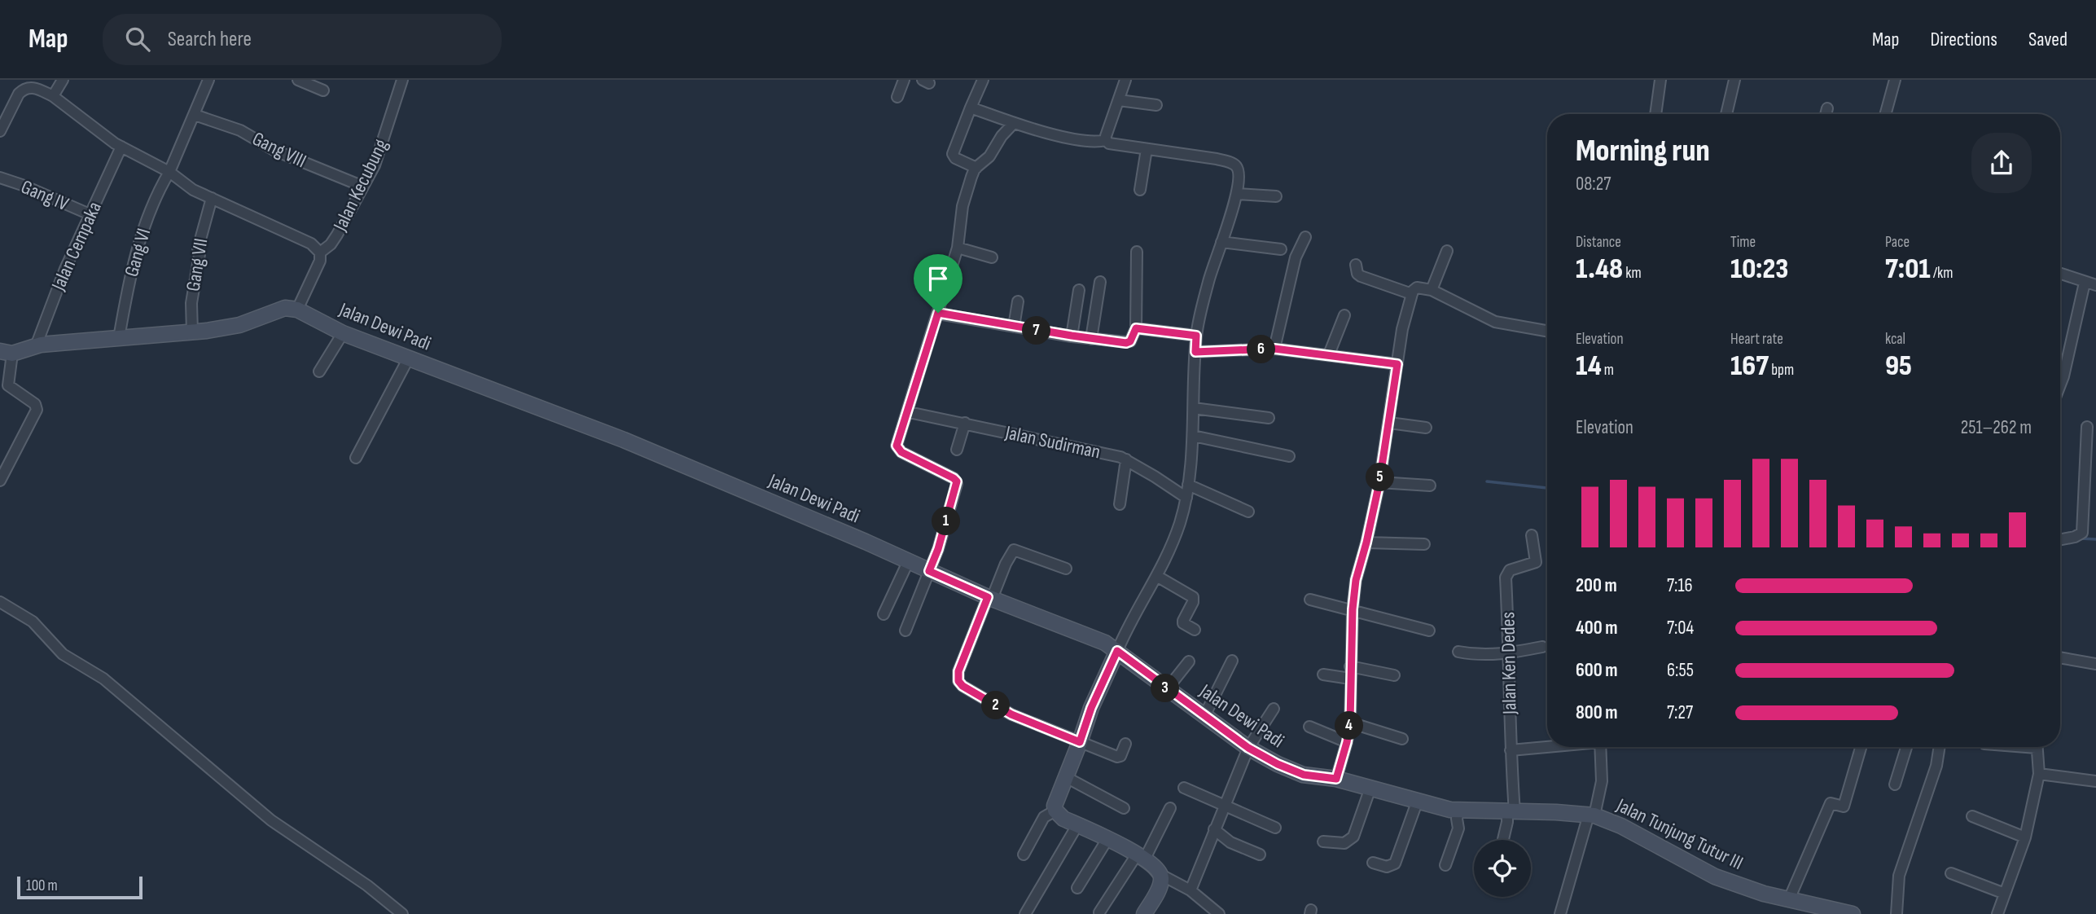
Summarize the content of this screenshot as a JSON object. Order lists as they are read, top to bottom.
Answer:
{
  "streets": {
    "street": [
      "Gang VIII",
      "Jalan Kecubung",
      "Gang IV",
      "Jalan Cempaka",
      "Gang VI",
      "Gang VII",
      "Jalan Dewi Padi",
      "Jalan Sudirman",
      "Jalan Ken Dedes",
      "Jalan Tunjung Tutur III"
    ]
  },
  "crossings": [
    ["Gang VIII", "Jalan Kecubung"],
    ["Gang VIII", "Gang VI"],
    ["Gang IV", "Jalan Cempaka"],
    ["Jalan Dewi Padi", "Jalan Ken Dedes"],
    ["Jalan Dewi Padi", "Jalan Tunjung Tutur III"]
  ],
  "scale_bar": "100 m",
  "page": {
    "header": "Map",
    "search": "Search here",
    "nav": ["Map", "Directions", "Saved"],
    "heading": ["Morning run", "08:27"],
    "stats": [
      ["Distance", "1.48 km"],
      ["Time", "10:23"],
      ["Pace", "7:01 /km"],
      ["Elevation", "14 m"],
      ["Heart rate", "167 bpm"],
      ["kcal", "95"]
    ],
    "pins": [
      "7",
      "6",
      "5",
      "1",
      "3",
      "2",
      "4"
    ],
    "chart": ["Elevation", "251–262 m"],
    "list": [
      {
        "name": "200 m",
        "note": "7:16"
      },
      {
        "name": "400 m",
        "note": "7:04"
      },
      {
        "name": "600 m",
        "note": "6:55"
      },
      {
        "name": "800 m",
        "note": "7:27"
      }
    ],
    "scale": "100 m"
  }
}
